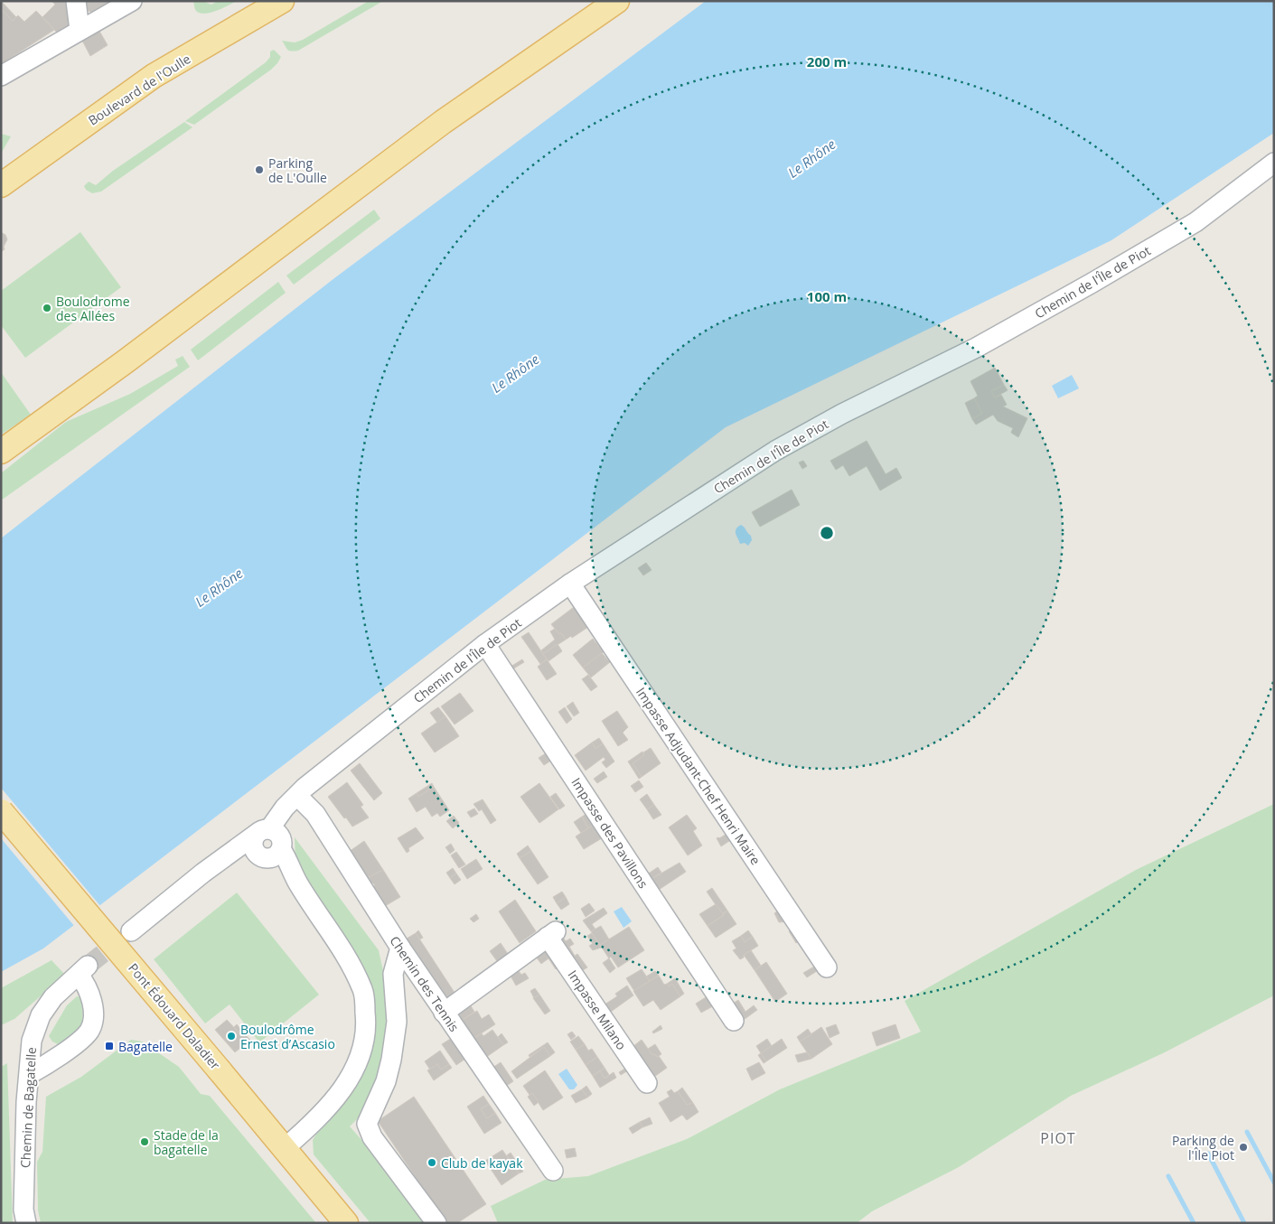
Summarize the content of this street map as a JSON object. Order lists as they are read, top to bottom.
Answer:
{
  "streets": {
    "main road": ["Boulevard de l'Oulle", "Pont Édouard Daladier"],
    "street": [
      "Chemin de l'Île de Piot",
      "Impasse Adjudant-Chef Henri Maire",
      "Impasse des Pavillons",
      "Chemin des Tennis",
      "Impasse Milano",
      "Chemin de Bagatelle"
    ]
  },
  "crossings": [
    ["Chemin de l'Île de Piot", "Impasse Adjudant-Chef Henri Maire"],
    ["Chemin de l'Île de Piot", "Impasse des Pavillons"],
    ["Chemin de l'Île de Piot", "Chemin des Tennis"],
    ["Chemin des Tennis", "Impasse Milano"]
  ],
  "districts": ["PIOT"],
  "water": ["Le Rhône"],
  "places": {
    "other": [
      "Parking de L'Oulle",
      "Boulodrome des Allées",
      "Boulodrôme Ernest d’Ascasio",
      "Stade de la bagatelle",
      "Parking de l'Île Piot",
      "Club de kayak"
    ],
    "transit": ["Bagatelle"]
  },
  "rings": ["200 m", "100 m"]
}
